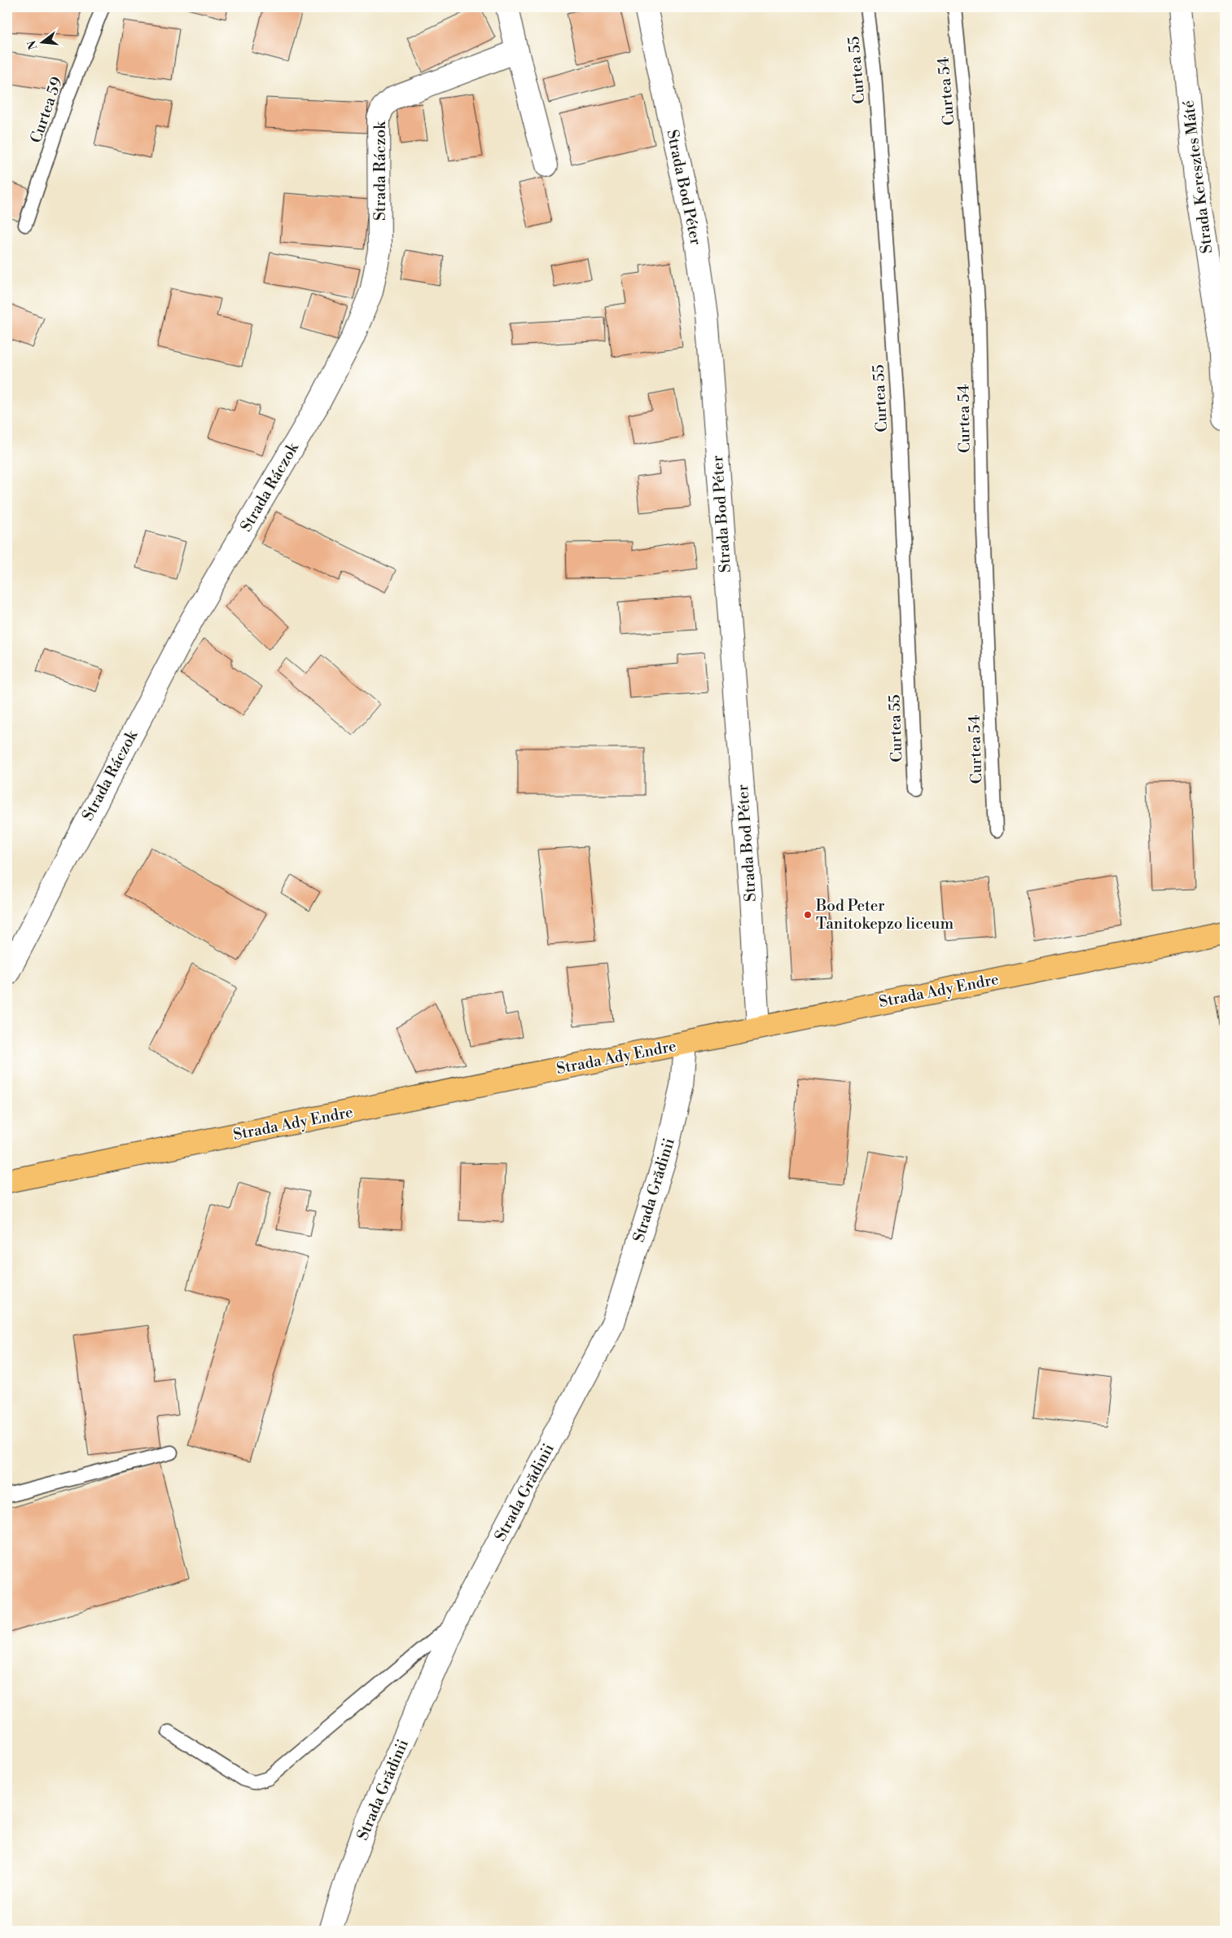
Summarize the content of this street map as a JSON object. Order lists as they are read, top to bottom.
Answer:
{
  "streets": {
    "main road": ["Strada Ady Endre"],
    "street": [
      "Strada Ráczok",
      "Strada Keresztes Máté",
      "Strada Bod Péter",
      "Strada Grădinii"
    ],
    "lane": ["Curtea 55", "Curtea 54", "Curtea 59"]
  },
  "crossings": [
    ["Strada Bod Péter", "Strada Ady Endre"],
    ["Strada Ady Endre", "Strada Grădinii"]
  ],
  "places": ["Bod Peter Tanitokepzo liceum"],
  "north": "left"
}
